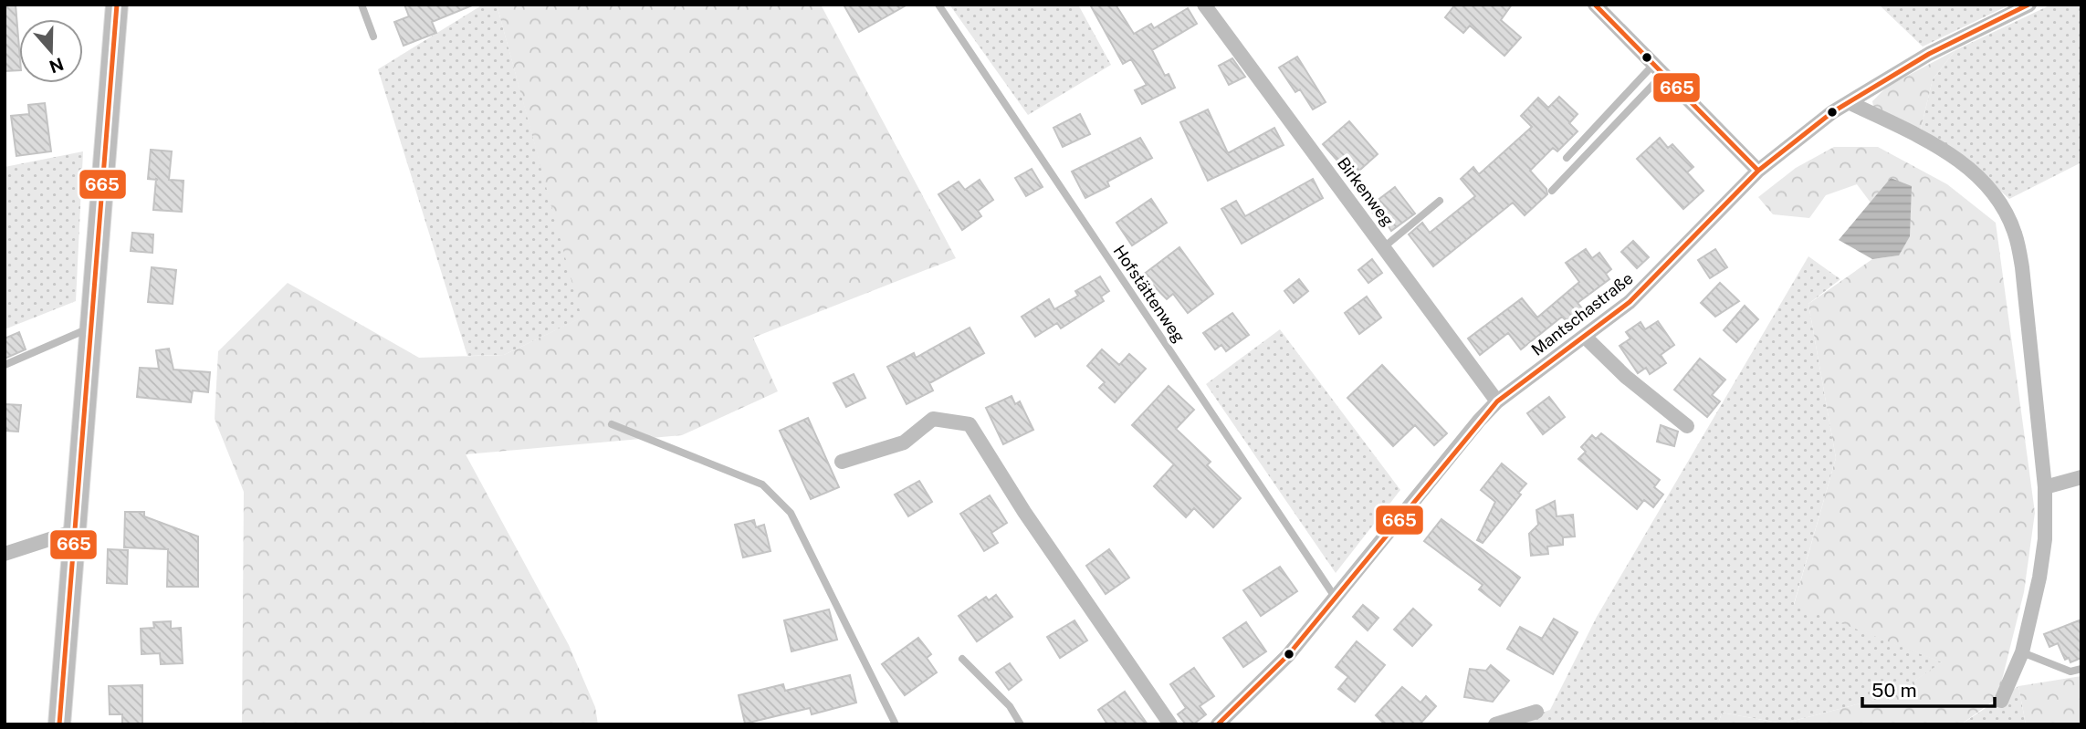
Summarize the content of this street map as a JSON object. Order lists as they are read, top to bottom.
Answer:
{
  "streets": {
    "street": ["Birkenweg", "Mantschastraße"],
    "lane": ["Hofstättenweg"]
  },
  "crossings": [
    ["Birkenweg", "Mantschastraße"],
    ["Hofstättenweg", "Mantschastraße"]
  ],
  "lines": ["transit line 665"],
  "scale_bar": "50 m",
  "north": "bottom"
}
